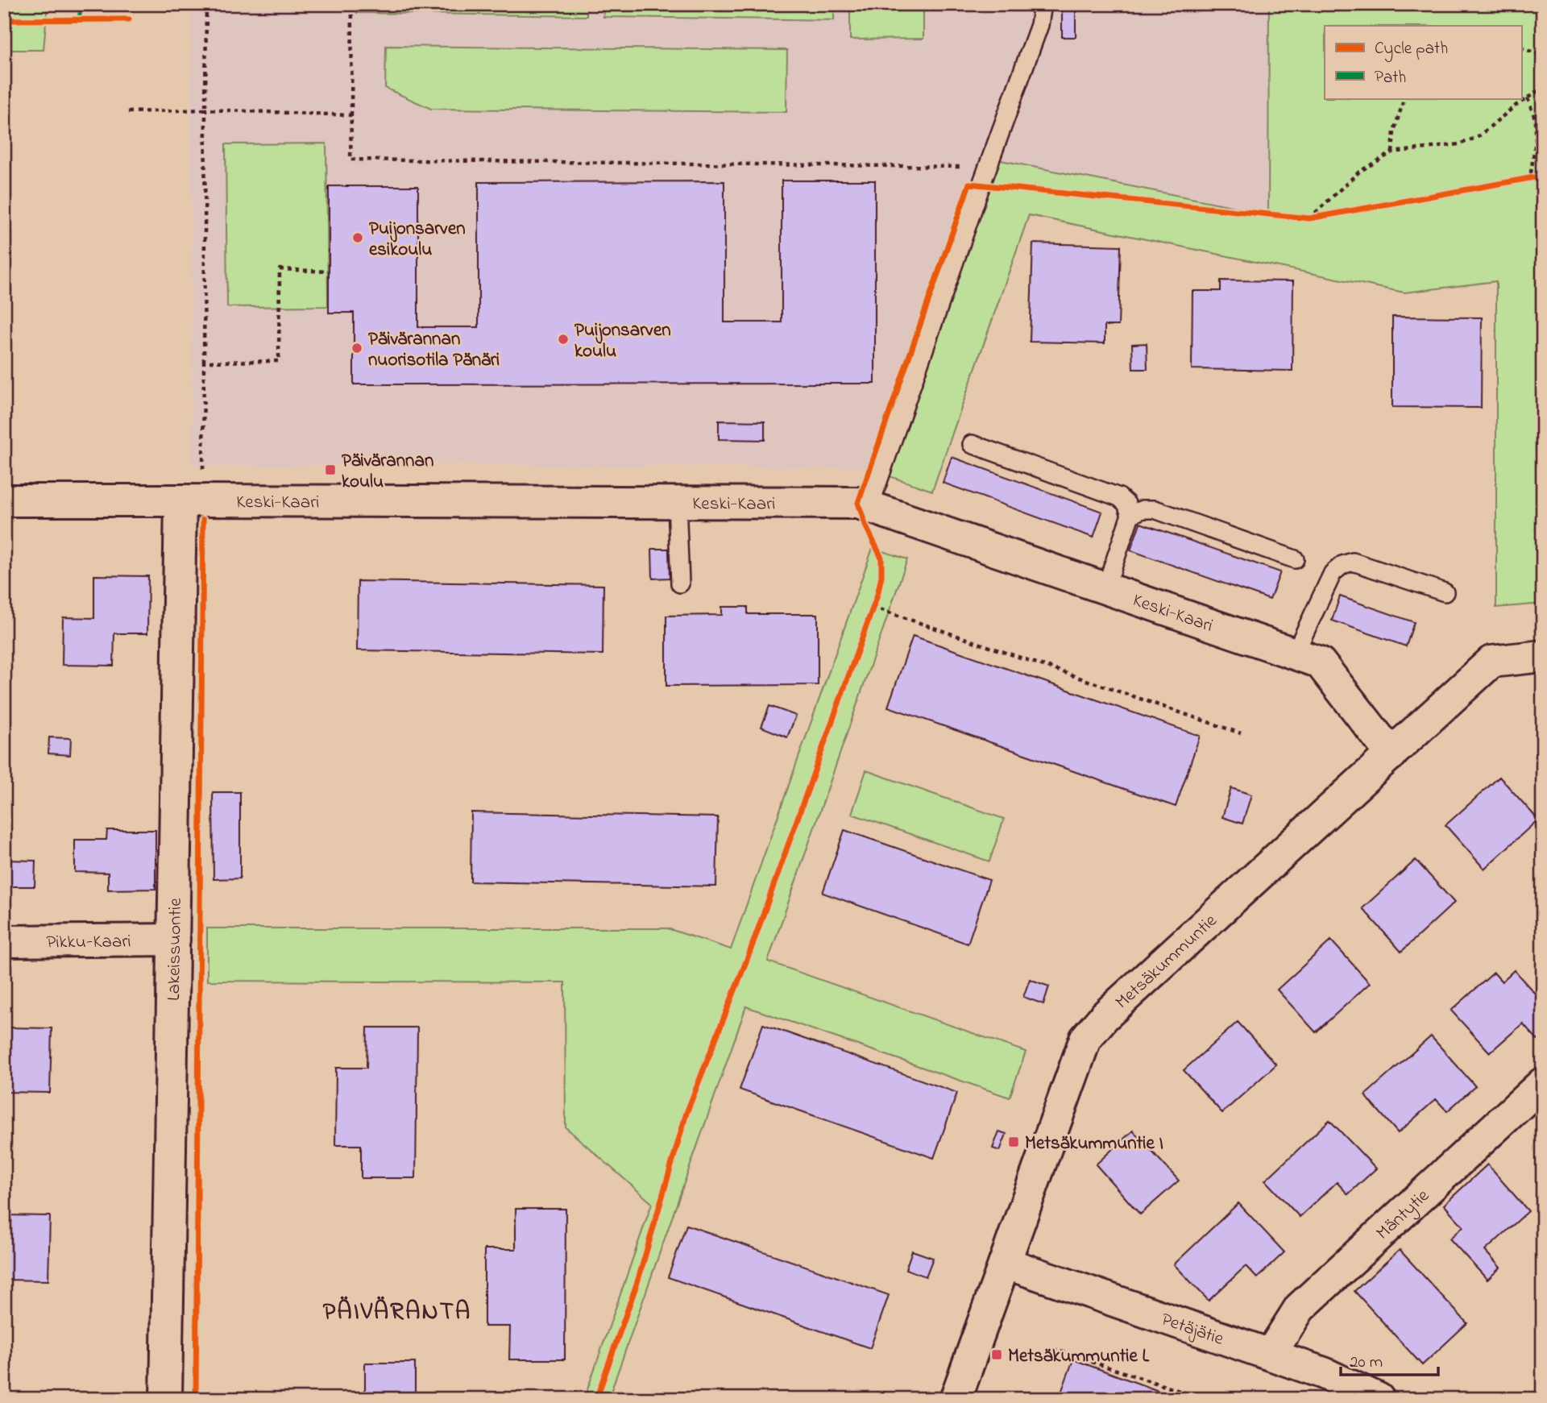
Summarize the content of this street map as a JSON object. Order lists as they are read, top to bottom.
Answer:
{
  "streets": {
    "street": [
      "Keski-Kaari",
      "Pikku-Kaari",
      "Lakeissuontie",
      "Metsäkummuntie",
      "Mäntytie",
      "Petäjätie"
    ]
  },
  "crossings": [
    ["Keski-Kaari", "Lakeissuontie"],
    ["Keski-Kaari", "Metsäkummuntie"],
    ["Pikku-Kaari", "Lakeissuontie"],
    ["Metsäkummuntie", "Petäjätie"],
    ["Mäntytie", "Petäjätie"]
  ],
  "districts": ["PÄIVÄRANTA"],
  "places": {
    "other": ["Puijonsarven esikoulu", "Puijonsarven koulu", "Päivärannan nuorisotila Pänäri"],
    "transit": ["Päivärannan koulu", "Metsäkummuntie I", "Metsäkummuntie L"]
  },
  "legend": ["Cycle path", "Path"],
  "scale_bar": "20 m"
}
